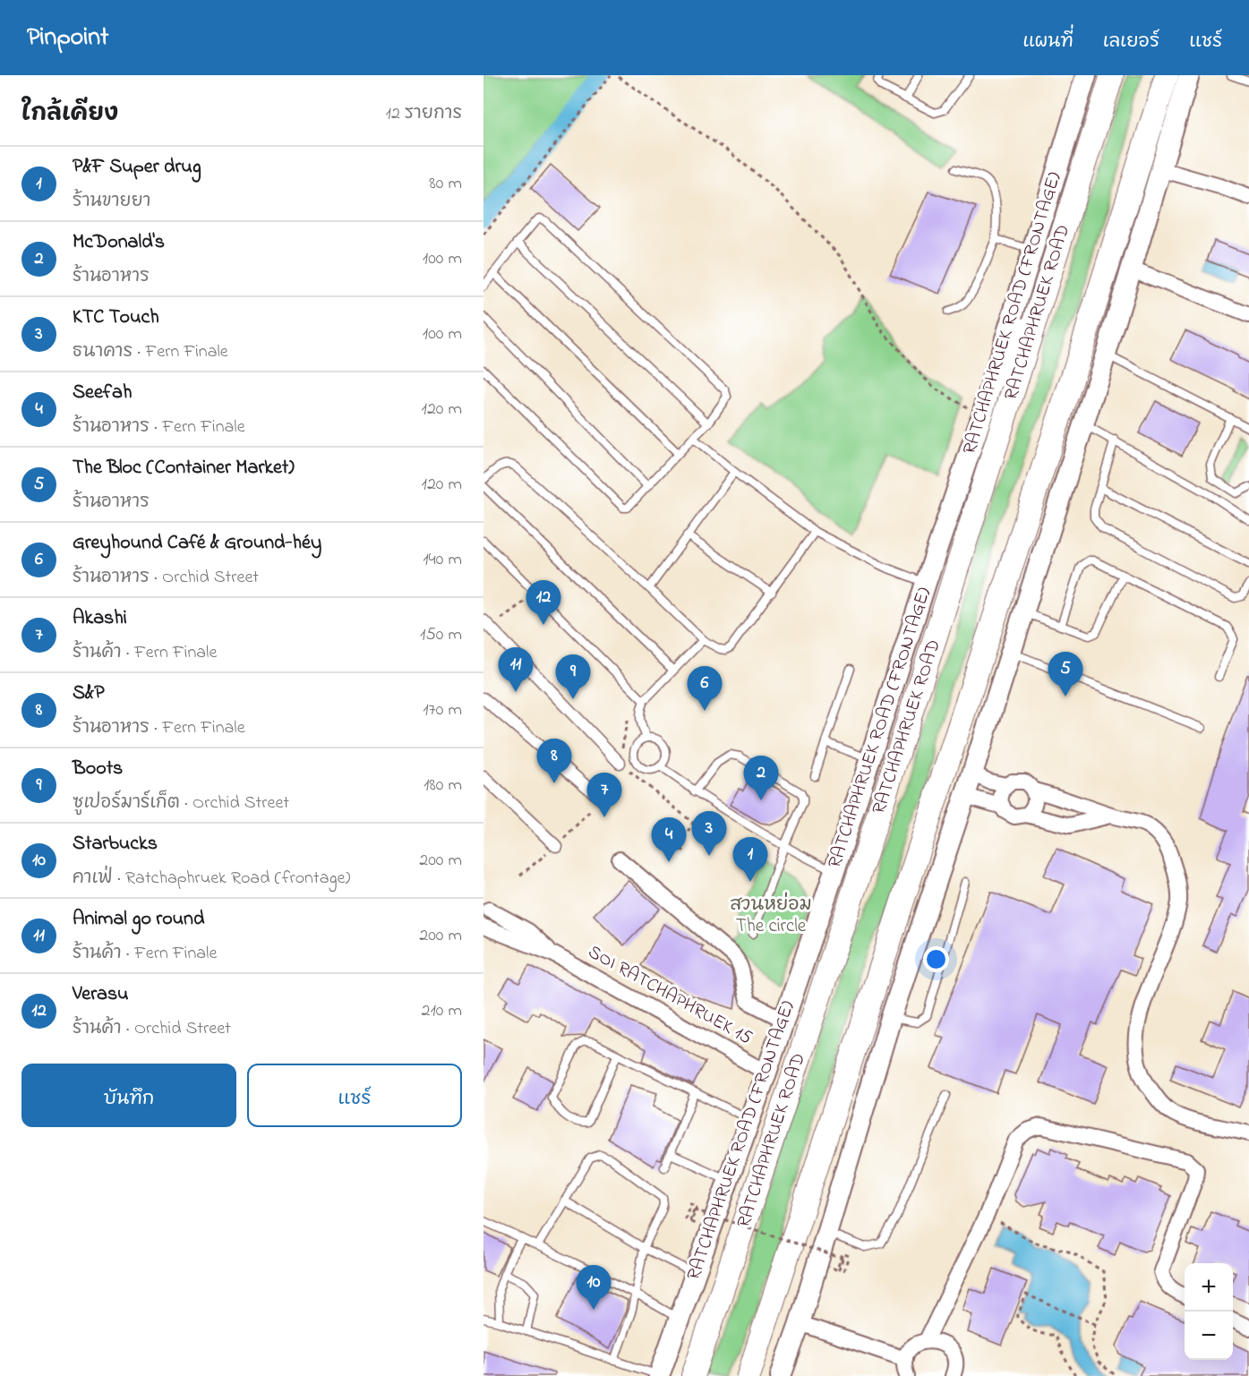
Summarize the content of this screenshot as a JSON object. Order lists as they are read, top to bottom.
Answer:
{
  "streets": {
    "main road": ["RATCHAPHRUEK ROAD", "RATCHAPHRUEK ROAD (FRONTAGE)"],
    "street": ["SOI RATCHAPHRUEK 15"]
  },
  "crossings": [
    ["RATCHAPHRUEK ROAD (FRONTAGE)", "SOI RATCHAPHRUEK 15"]
  ],
  "parks": ["สวนหย่อม The circle"],
  "page": {
    "header": "Pinpoint",
    "nav": ["แผนที่", "เลเยอร์", "แชร์"],
    "heading": ["ใกล้เคียง", "12 รายการ"],
    "list": [
      {
        "mark": "1",
        "name": "P&F Super drug",
        "note": "ร้านขายยา",
        "value": "80 m"
      },
      {
        "mark": "2",
        "name": "McDonald's",
        "note": "ร้านอาหาร",
        "value": "100 m"
      },
      {
        "mark": "3",
        "name": "KTC Touch",
        "note": "ธนาคาร · Fern Finale",
        "value": "100 m"
      },
      {
        "mark": "4",
        "name": "Seefah",
        "note": "ร้านอาหาร · Fern Finale",
        "value": "120 m"
      },
      {
        "mark": "5",
        "name": "The Bloc (Container Market)",
        "note": "ร้านอาหาร",
        "value": "120 m"
      },
      {
        "mark": "6",
        "name": "Greyhound Café & Ground-héy",
        "note": "ร้านอาหาร · Orchid Street",
        "value": "140 m"
      },
      {
        "mark": "7",
        "name": "Akashi",
        "note": "ร้านค้า · Fern Finale",
        "value": "150 m"
      },
      {
        "mark": "8",
        "name": "S&P",
        "note": "ร้านอาหาร · Fern Finale",
        "value": "170 m"
      },
      {
        "mark": "9",
        "name": "Boots",
        "note": "ซูเปอร์มาร์เก็ต · Orchid Street",
        "value": "180 m"
      },
      {
        "mark": "10",
        "name": "Starbucks",
        "note": "คาเฟ่ · Ratchaphruek Road (frontage)",
        "value": "200 m"
      },
      {
        "mark": "11",
        "name": "Animal go round",
        "note": "ร้านค้า · Fern Finale",
        "value": "200 m"
      },
      {
        "mark": "12",
        "name": "Verasu",
        "note": "ร้านค้า · Orchid Street",
        "value": "210 m"
      }
    ],
    "pins": [
      "12",
      "11",
      "5",
      "9",
      "6",
      "8",
      "2",
      "7",
      "3",
      "4",
      "1",
      "10"
    ],
    "buttons": ["บันทึก", "แชร์"],
    "map_buttons": ["+", "−"]
  }
}
